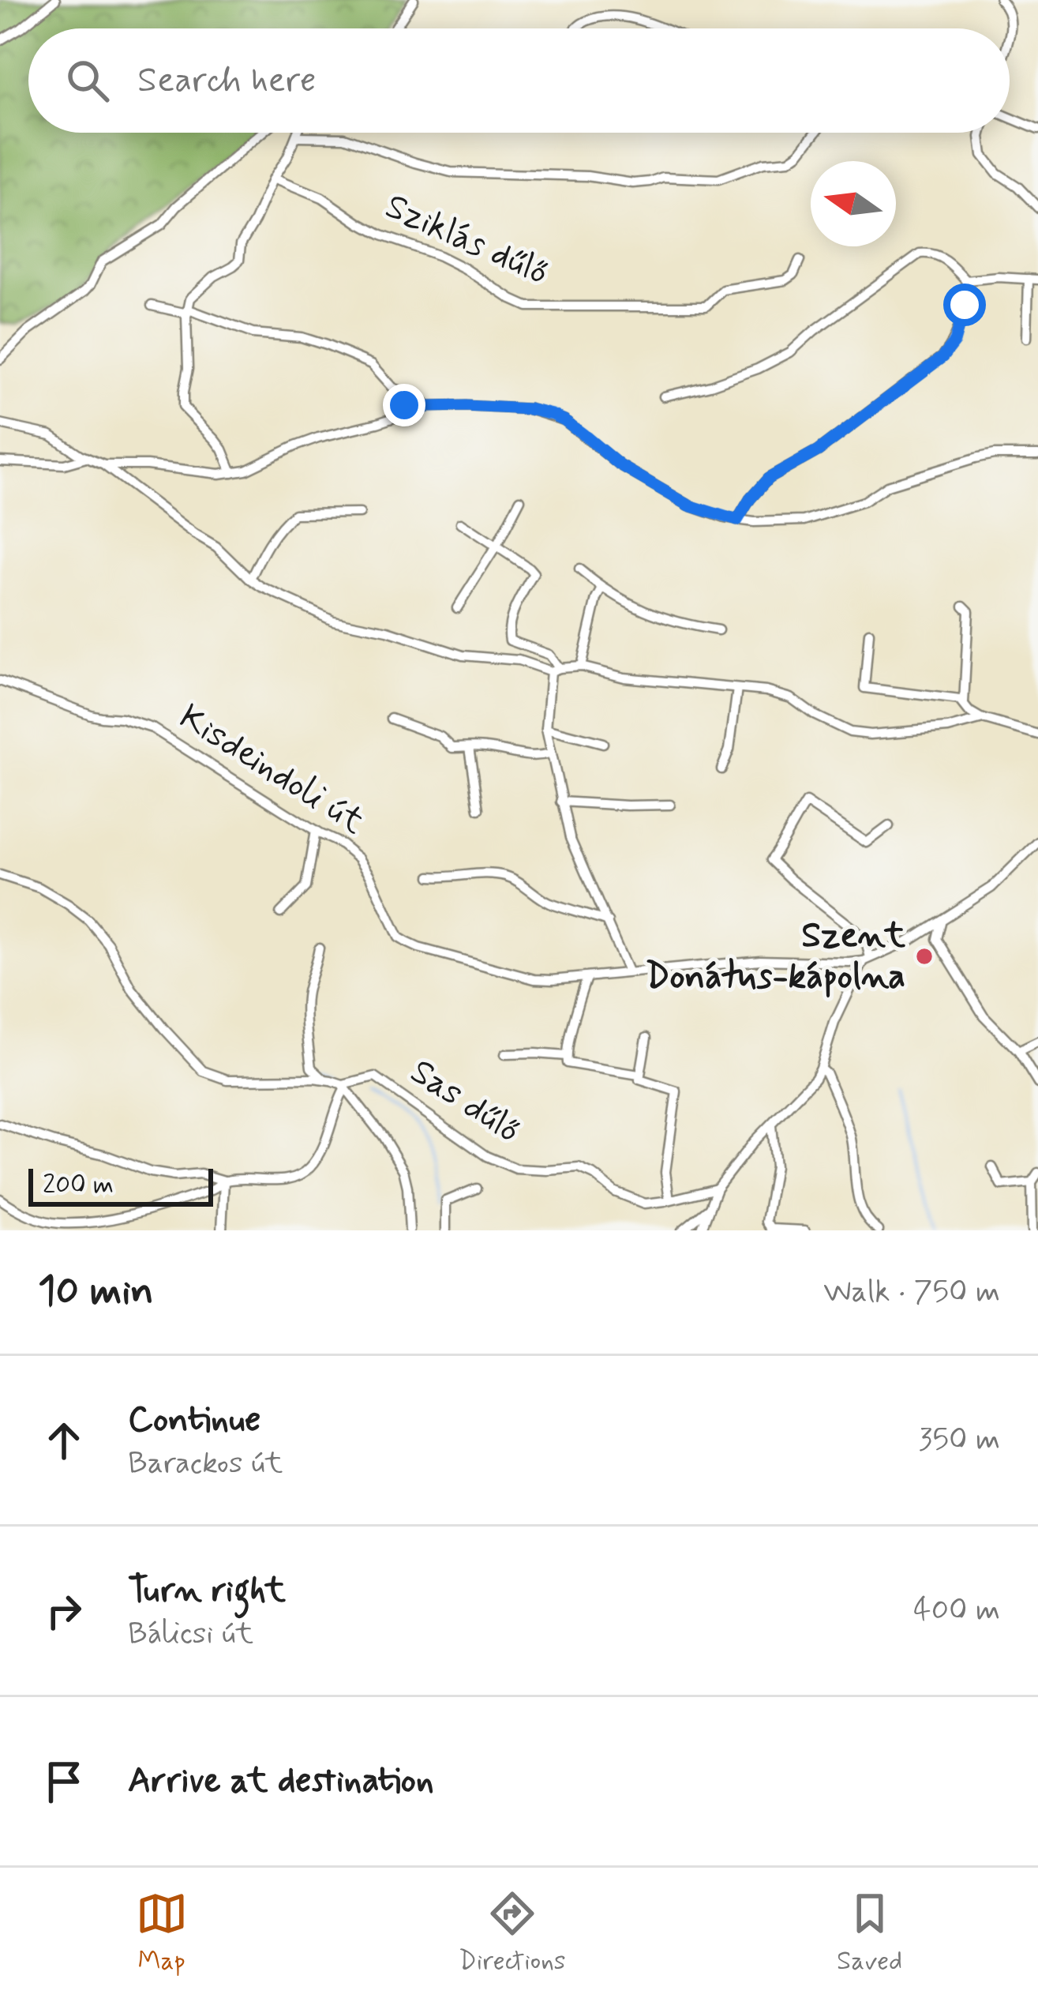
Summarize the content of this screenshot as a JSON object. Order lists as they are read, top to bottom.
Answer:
{
  "streets": {
    "street": ["Sziklás dűlő", "Kisdeindoli út", "Sas dűlő"]
  },
  "places": ["Szent Donátus-kápolna"],
  "scale_bar": "200 m",
  "north": "left",
  "page": {
    "search": "Search here",
    "scale": "200 m",
    "heading": ["10 min", "Walk · 750 m"],
    "list": [
      ["Continue", "Barackos út", "350 m"],
      ["Turn right", "Bálicsi út", "400 m"],
      "Arrive at destination"
    ],
    "nav": ["Map", "Directions", "Saved"]
  }
}
